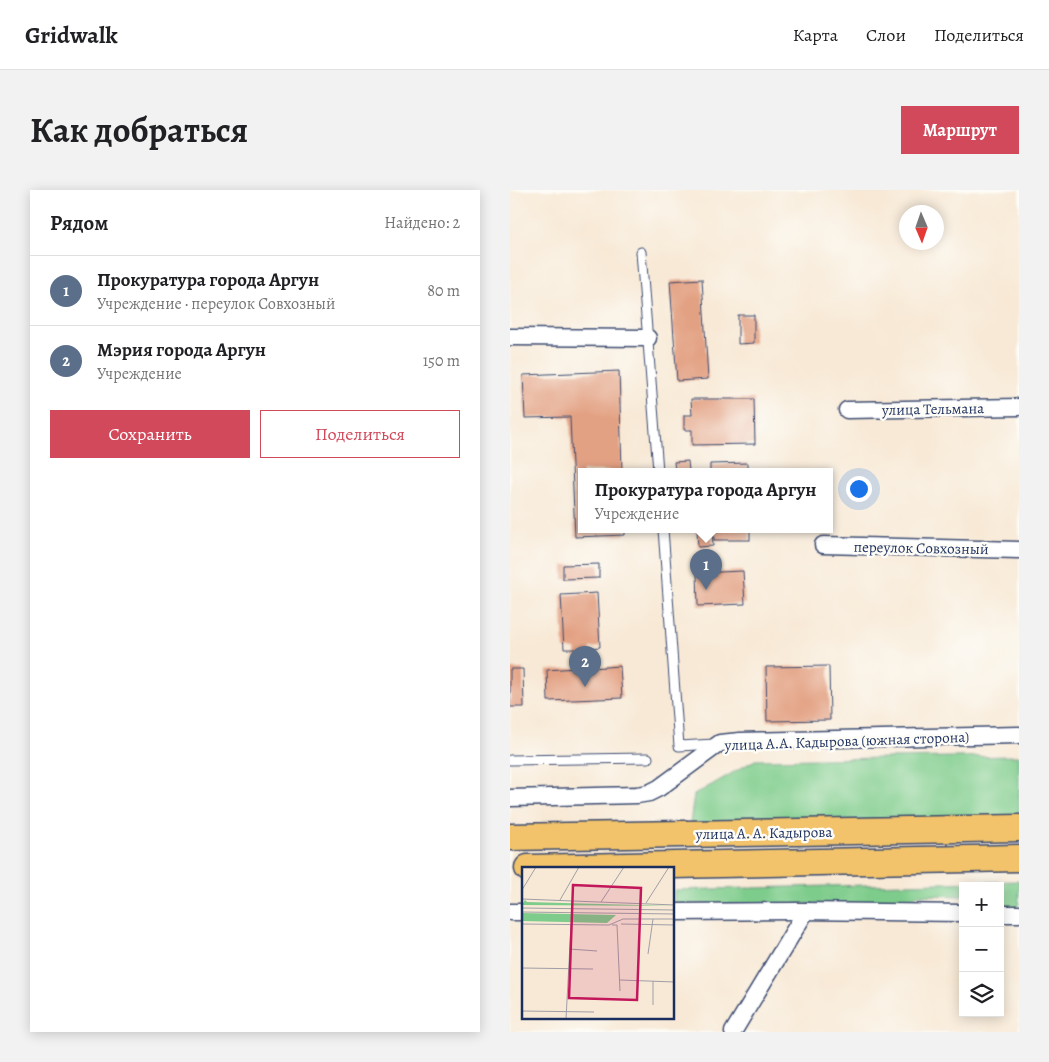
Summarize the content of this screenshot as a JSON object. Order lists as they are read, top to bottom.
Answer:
{
  "streets": {
    "main road": ["улица А. А. Кадырова"],
    "street": ["улица Тельмана", "переулок Совхозный", "улица А.А. Кадырова (южная сторона)"]
  },
  "north": "bottom",
  "page": {
    "header": "Gridwalk",
    "nav": ["Карта", "Слои", "Поделиться"],
    "title": "Как добраться",
    "buttons": [
      "Маршрут",
      ["Сохранить", "Поделиться"]
    ],
    "heading": ["Рядом", "Найдено: 2"],
    "list": [
      {
        "mark": "1",
        "name": "Прокуратура города Аргун",
        "note": "Учреждение · переулок Совхозный",
        "value": "80 m"
      },
      {
        "mark": "2",
        "name": "Мэрия города Аргун",
        "note": "Учреждение",
        "value": "150 m"
      }
    ],
    "popup": ["Прокуратура города Аргун", "Учреждение"],
    "pins": ["1", "2"],
    "map_buttons": ["+", "−"]
  }
}
